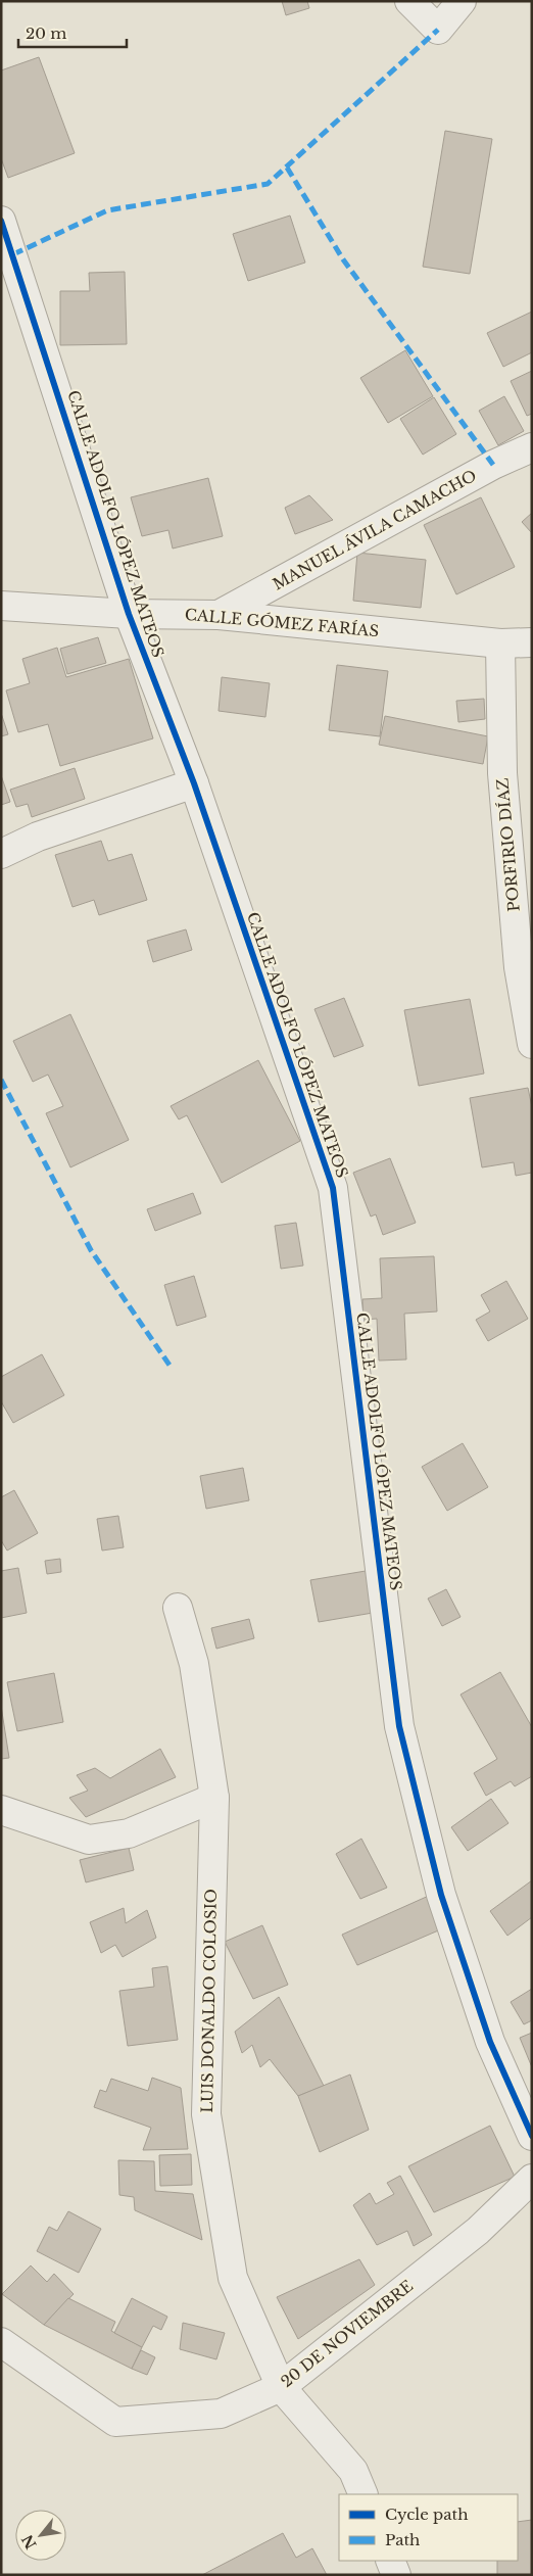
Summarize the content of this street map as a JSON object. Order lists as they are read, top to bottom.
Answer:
{
  "streets": {
    "street": [
      "CALLE ADOLFO LÓPEZ MATEOS",
      "MANUEL ÁVILA CAMACHO",
      "CALLE GÓMEZ FARÍAS",
      "PORFIRIO DÍAZ",
      "LUIS DONALDO COLOSIO",
      "20 DE NOVIEMBRE"
    ]
  },
  "crossings": [
    ["CALLE ADOLFO LÓPEZ MATEOS", "CALLE GÓMEZ FARÍAS"],
    ["MANUEL ÁVILA CAMACHO", "CALLE GÓMEZ FARÍAS"],
    ["CALLE GÓMEZ FARÍAS", "PORFIRIO DÍAZ"],
    ["LUIS DONALDO COLOSIO", "20 DE NOVIEMBRE"]
  ],
  "legend": ["Cycle path", "Path"],
  "scale_bar": "20 m",
  "north": "bottom left"
}
